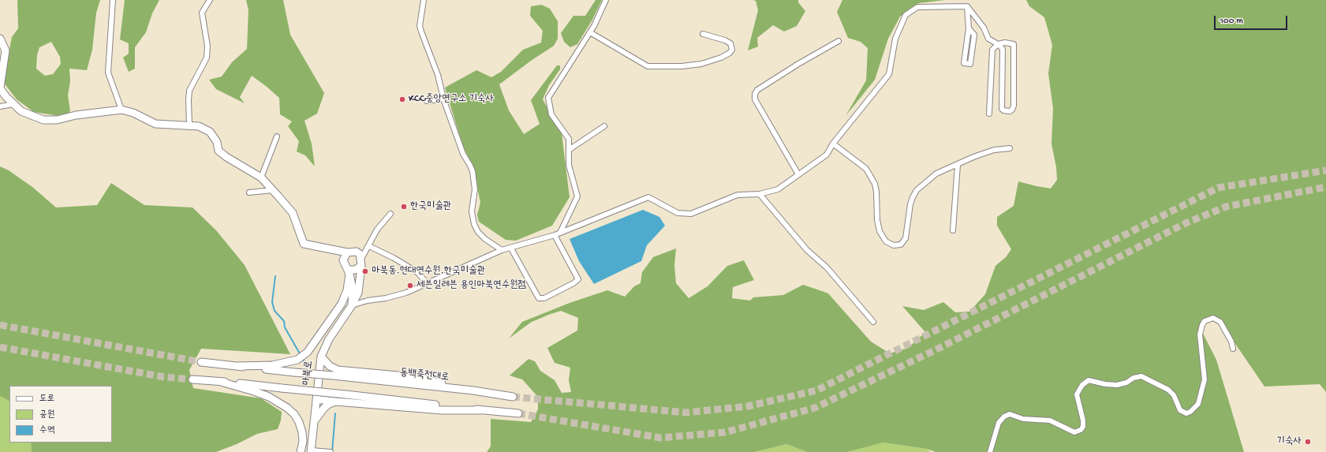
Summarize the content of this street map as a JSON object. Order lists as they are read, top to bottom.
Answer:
{
  "streets": {
    "main road": ["마북로", "동백죽전대로"]
  },
  "places": [
    "KCC중앙연구소 기숙사",
    "한국미술관",
    "마북동.현대연수원.한국미술관",
    "세븐일레븐 용인마북연수원점",
    "기숙사"
  ],
  "legend": ["도로", "공원", "수역"],
  "scale_bar": "100 m"
}
